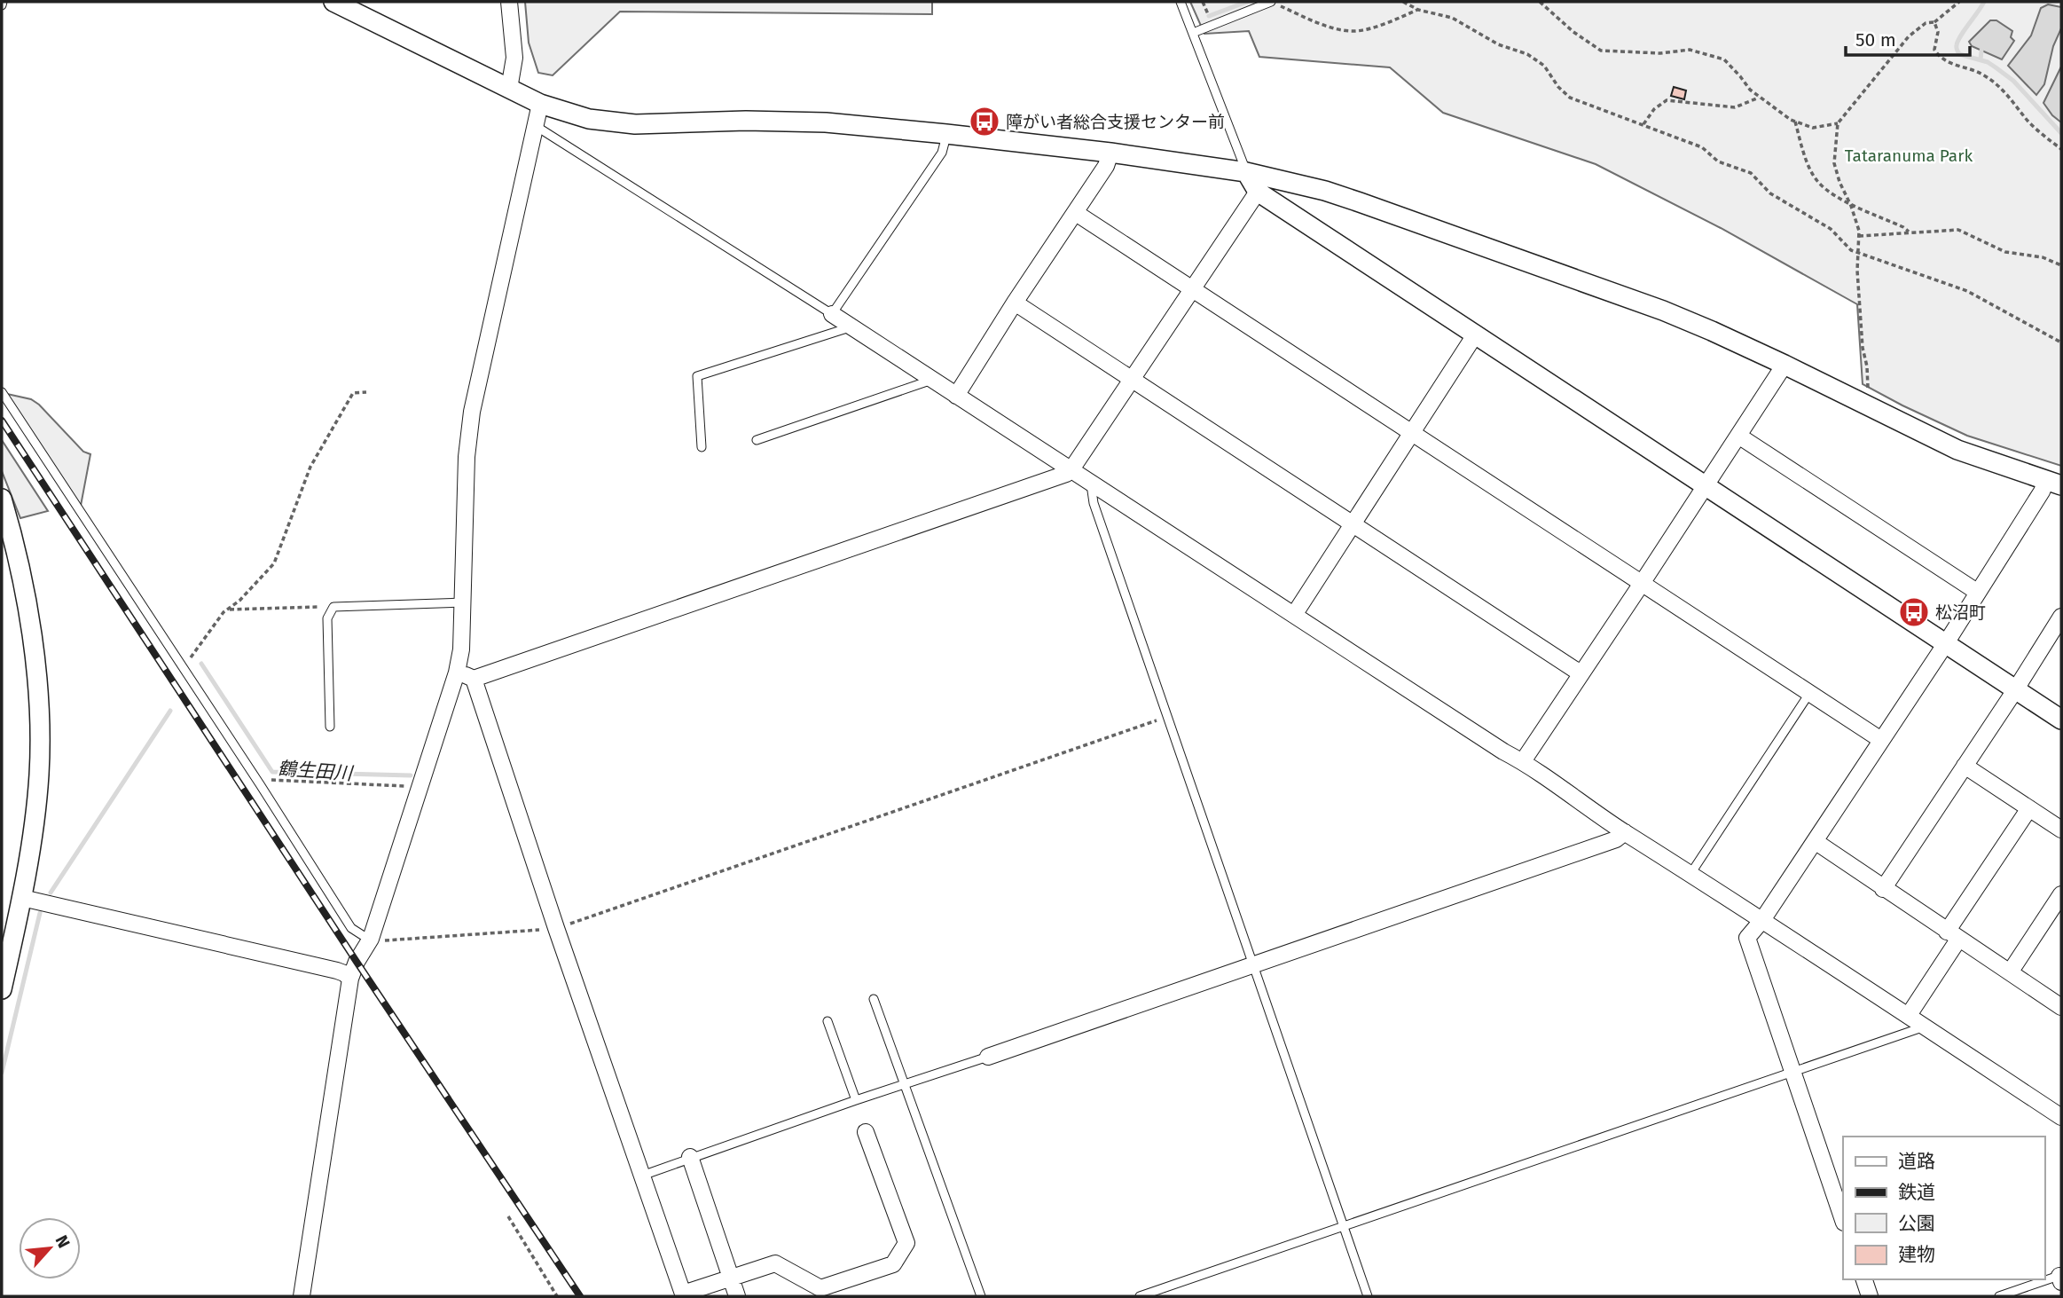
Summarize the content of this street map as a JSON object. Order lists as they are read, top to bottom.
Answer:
{
  "water": ["鶴生田川"],
  "parks": ["Tataranuma Park"],
  "places": {
    "bus stop": ["障がい者総合支援センター前", "松沼町"]
  },
  "legend": [
    "道路",
    "鉄道",
    "公園",
    "建物"
  ],
  "scale_bar": "50 m",
  "north": "top right"
}
